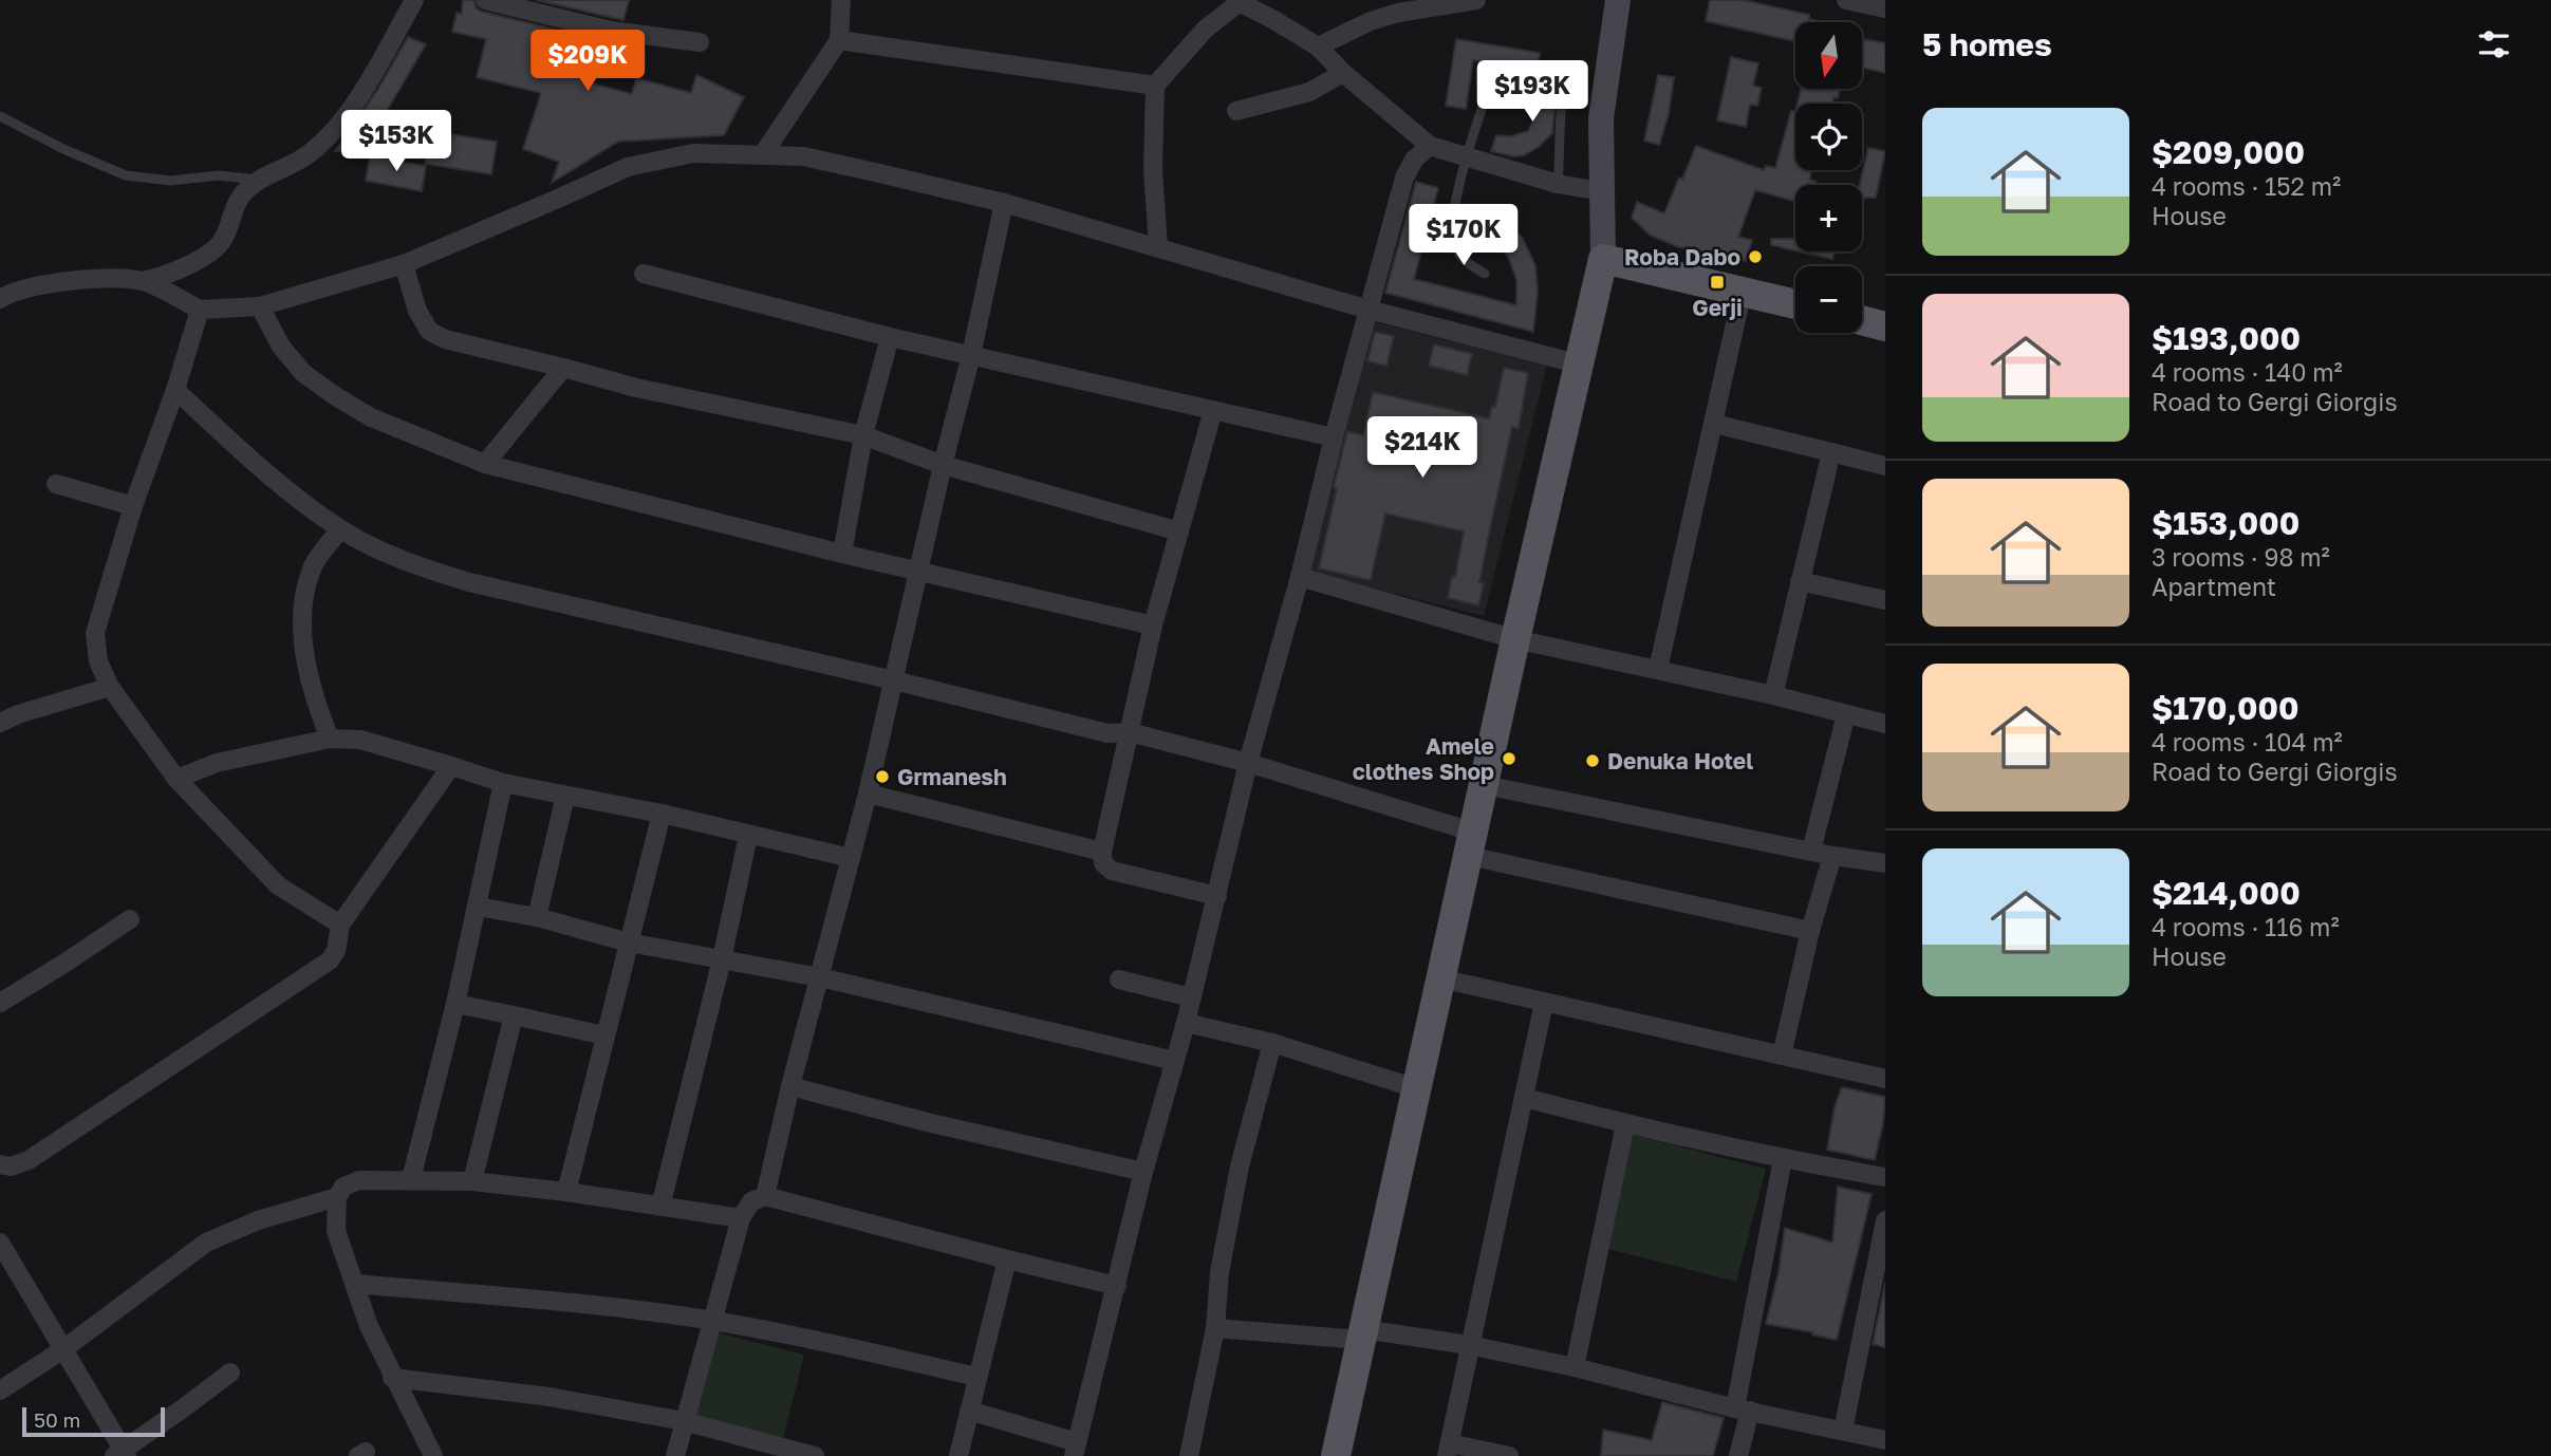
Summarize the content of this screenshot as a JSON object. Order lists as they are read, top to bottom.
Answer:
{
  "places": {
    "other": [
      "Roba Dabo",
      "Amele clothes Shop",
      "Denuka Hotel",
      "Grmanesh"
    ],
    "transit": ["Gerji"]
  },
  "scale_bar": "50 m",
  "north": "bottom",
  "page": {
    "heading": "5 homes",
    "map_buttons": ["+", "−"],
    "price": [
      "$209K",
      "$193K",
      "$153K",
      "$170K",
      "$214K"
    ],
    "list": [
      {
        "name": "$209,000",
        "note": "4 rooms · 152 m² · House"
      },
      {
        "name": "$193,000",
        "note": "4 rooms · 140 m² · Road to Gergi Giorgis"
      },
      {
        "name": "$153,000",
        "note": "3 rooms · 98 m² · Apartment"
      },
      {
        "name": "$170,000",
        "note": "4 rooms · 104 m² · Road to Gergi Giorgis"
      },
      {
        "name": "$214,000",
        "note": "4 rooms · 116 m² · House"
      }
    ],
    "scale": "50 m"
  }
}
